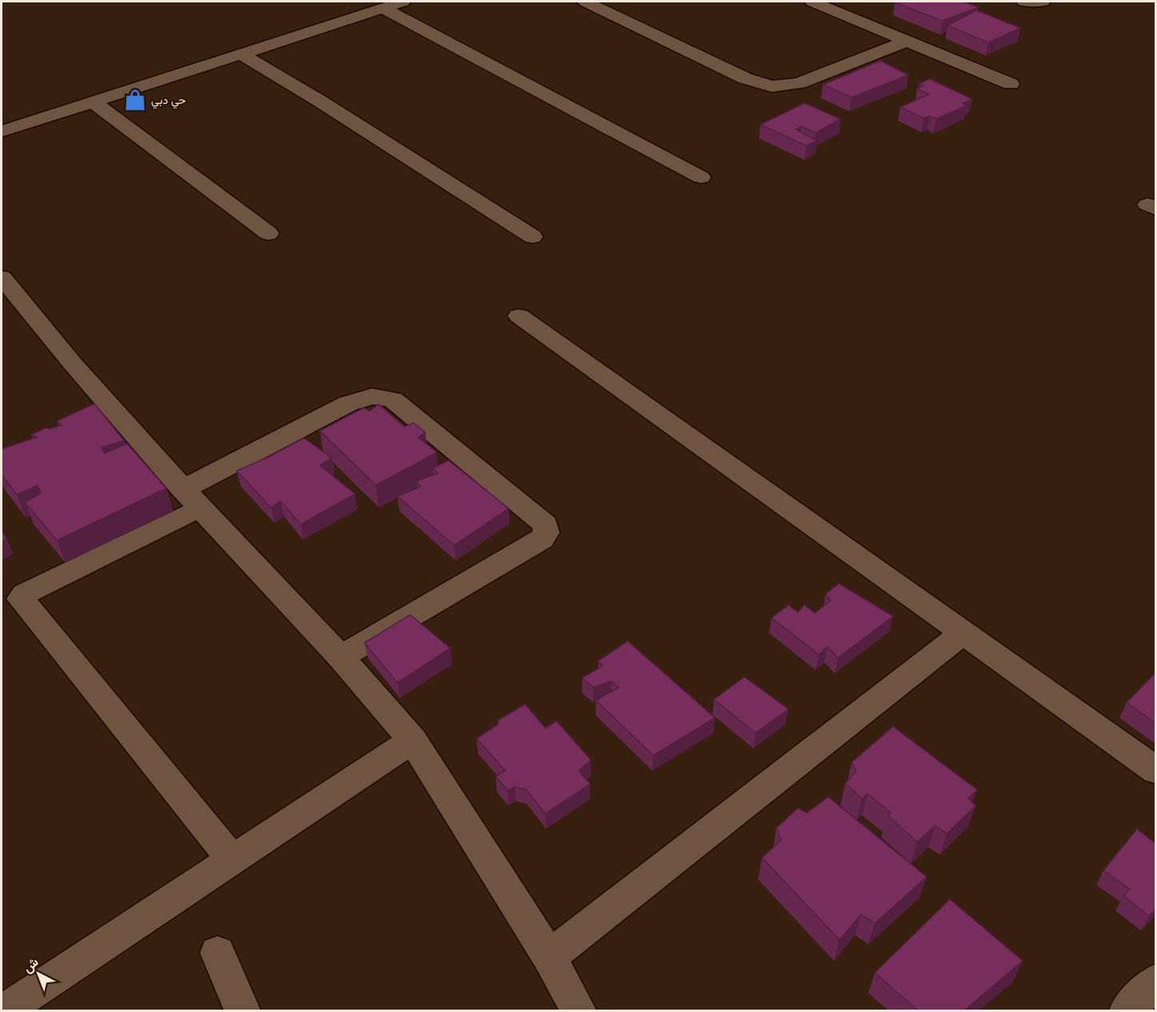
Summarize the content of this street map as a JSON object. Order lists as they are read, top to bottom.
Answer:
{
  "places": {
    "shop": ["حي دبي"]
  },
  "north": "top left"
}
